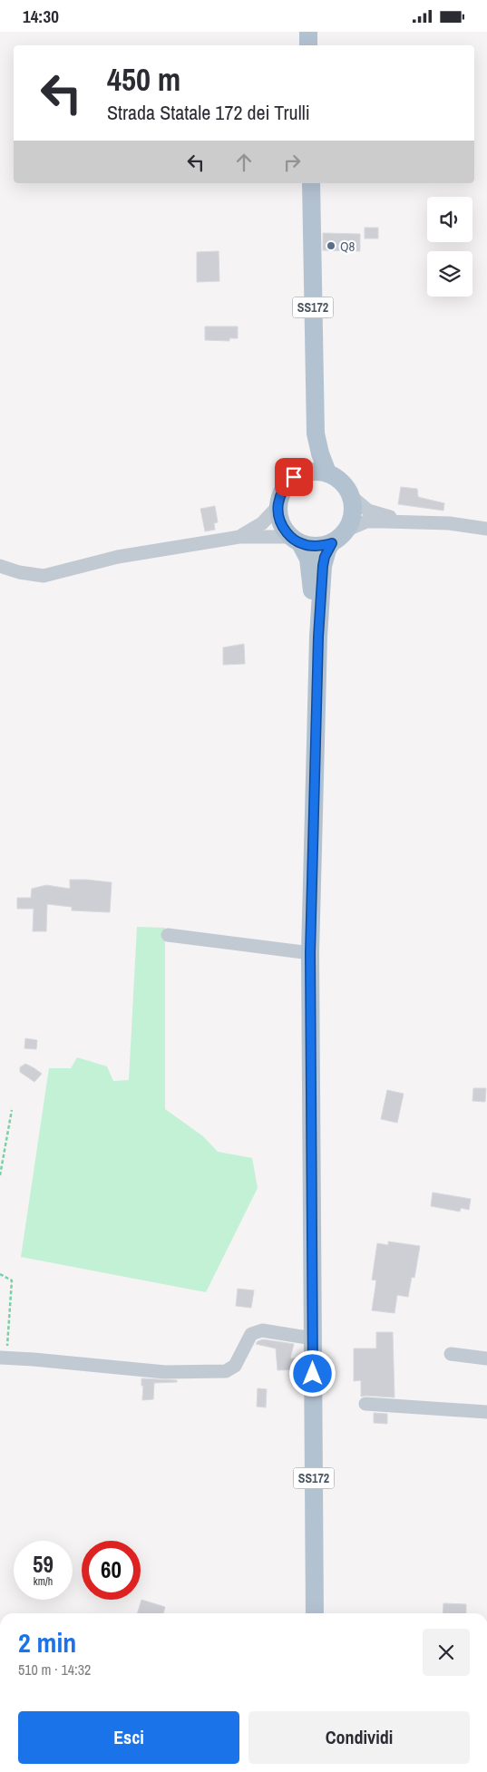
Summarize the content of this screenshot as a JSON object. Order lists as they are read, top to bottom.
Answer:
{
  "streets": {
    "main road": ["SS172"]
  },
  "places": ["Q8"],
  "page": {
    "status": "14:30",
    "turn": ["450 m", "Strada Statale 172 dei Trulli"],
    "speed": "59 km/h",
    "limit": "60",
    "heading": ["2 min", "510 m · 14:32"],
    "buttons": ["Esci", "Condividi"]
  }
}
